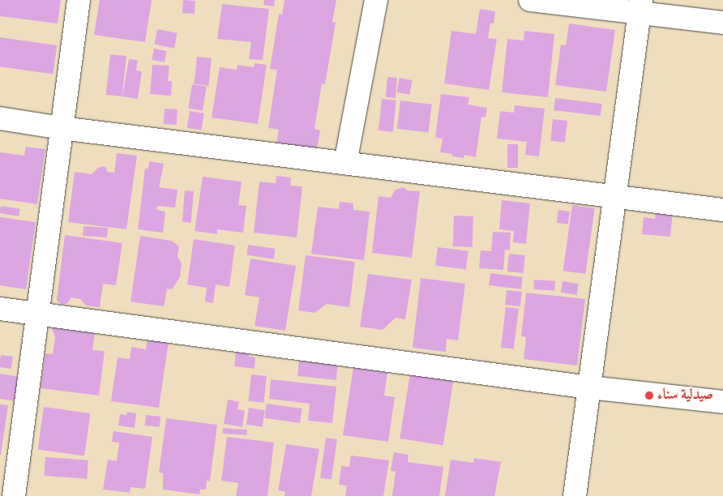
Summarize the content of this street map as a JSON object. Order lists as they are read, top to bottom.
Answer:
{
  "places": ["صيدلية سناء"]
}
